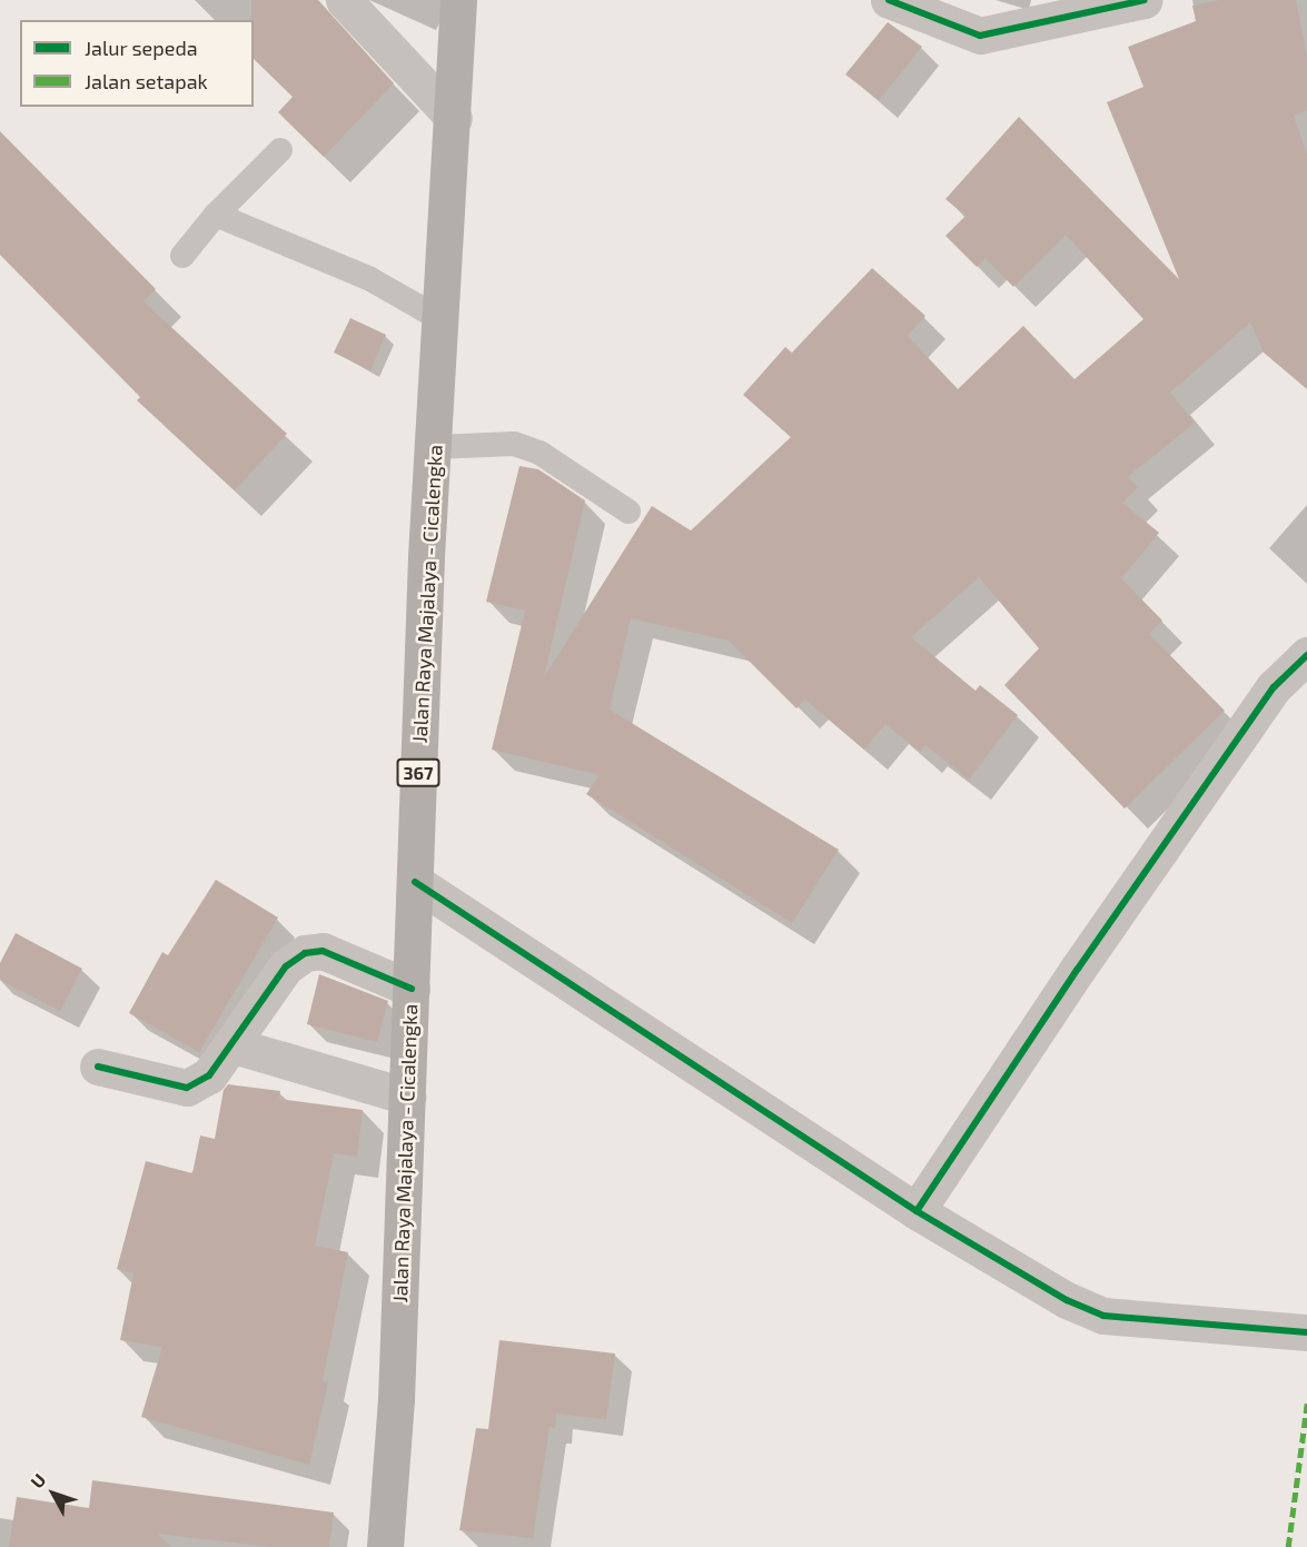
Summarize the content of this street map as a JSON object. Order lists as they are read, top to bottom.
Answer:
{
  "streets": {
    "main road": ["Jalan Raya Majalaya - Cicalengka", "367"]
  },
  "legend": ["Jalur sepeda", "Jalan setapak"],
  "north": "top left"
}
